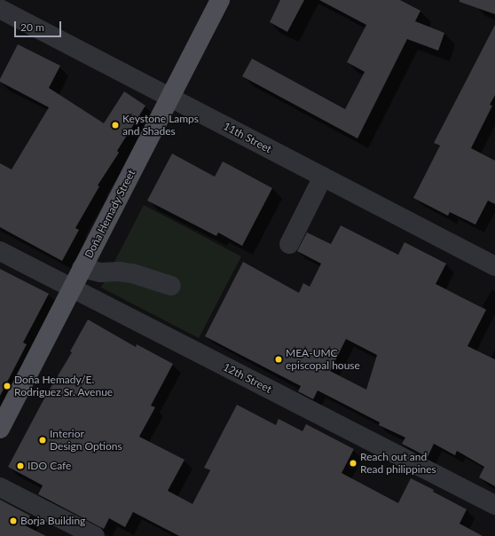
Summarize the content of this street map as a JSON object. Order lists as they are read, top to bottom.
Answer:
{
  "streets": {
    "main road": ["Doña Hemady Street"],
    "street": ["11th Street", "12th Street"]
  },
  "crossings": [
    ["11th Street", "Doña Hemady Street"],
    ["Doña Hemady Street", "12th Street"]
  ],
  "places": [
    "Keystone Lamps and Shades",
    "MEA-UMC episcopal house",
    "Doña Hemady/E. Rodriguez Sr. Avenue",
    "Interior Design Options",
    "Reach out and Read philippines",
    "IDO Cafe",
    "Borja Building"
  ],
  "scale_bar": "20 m"
}
